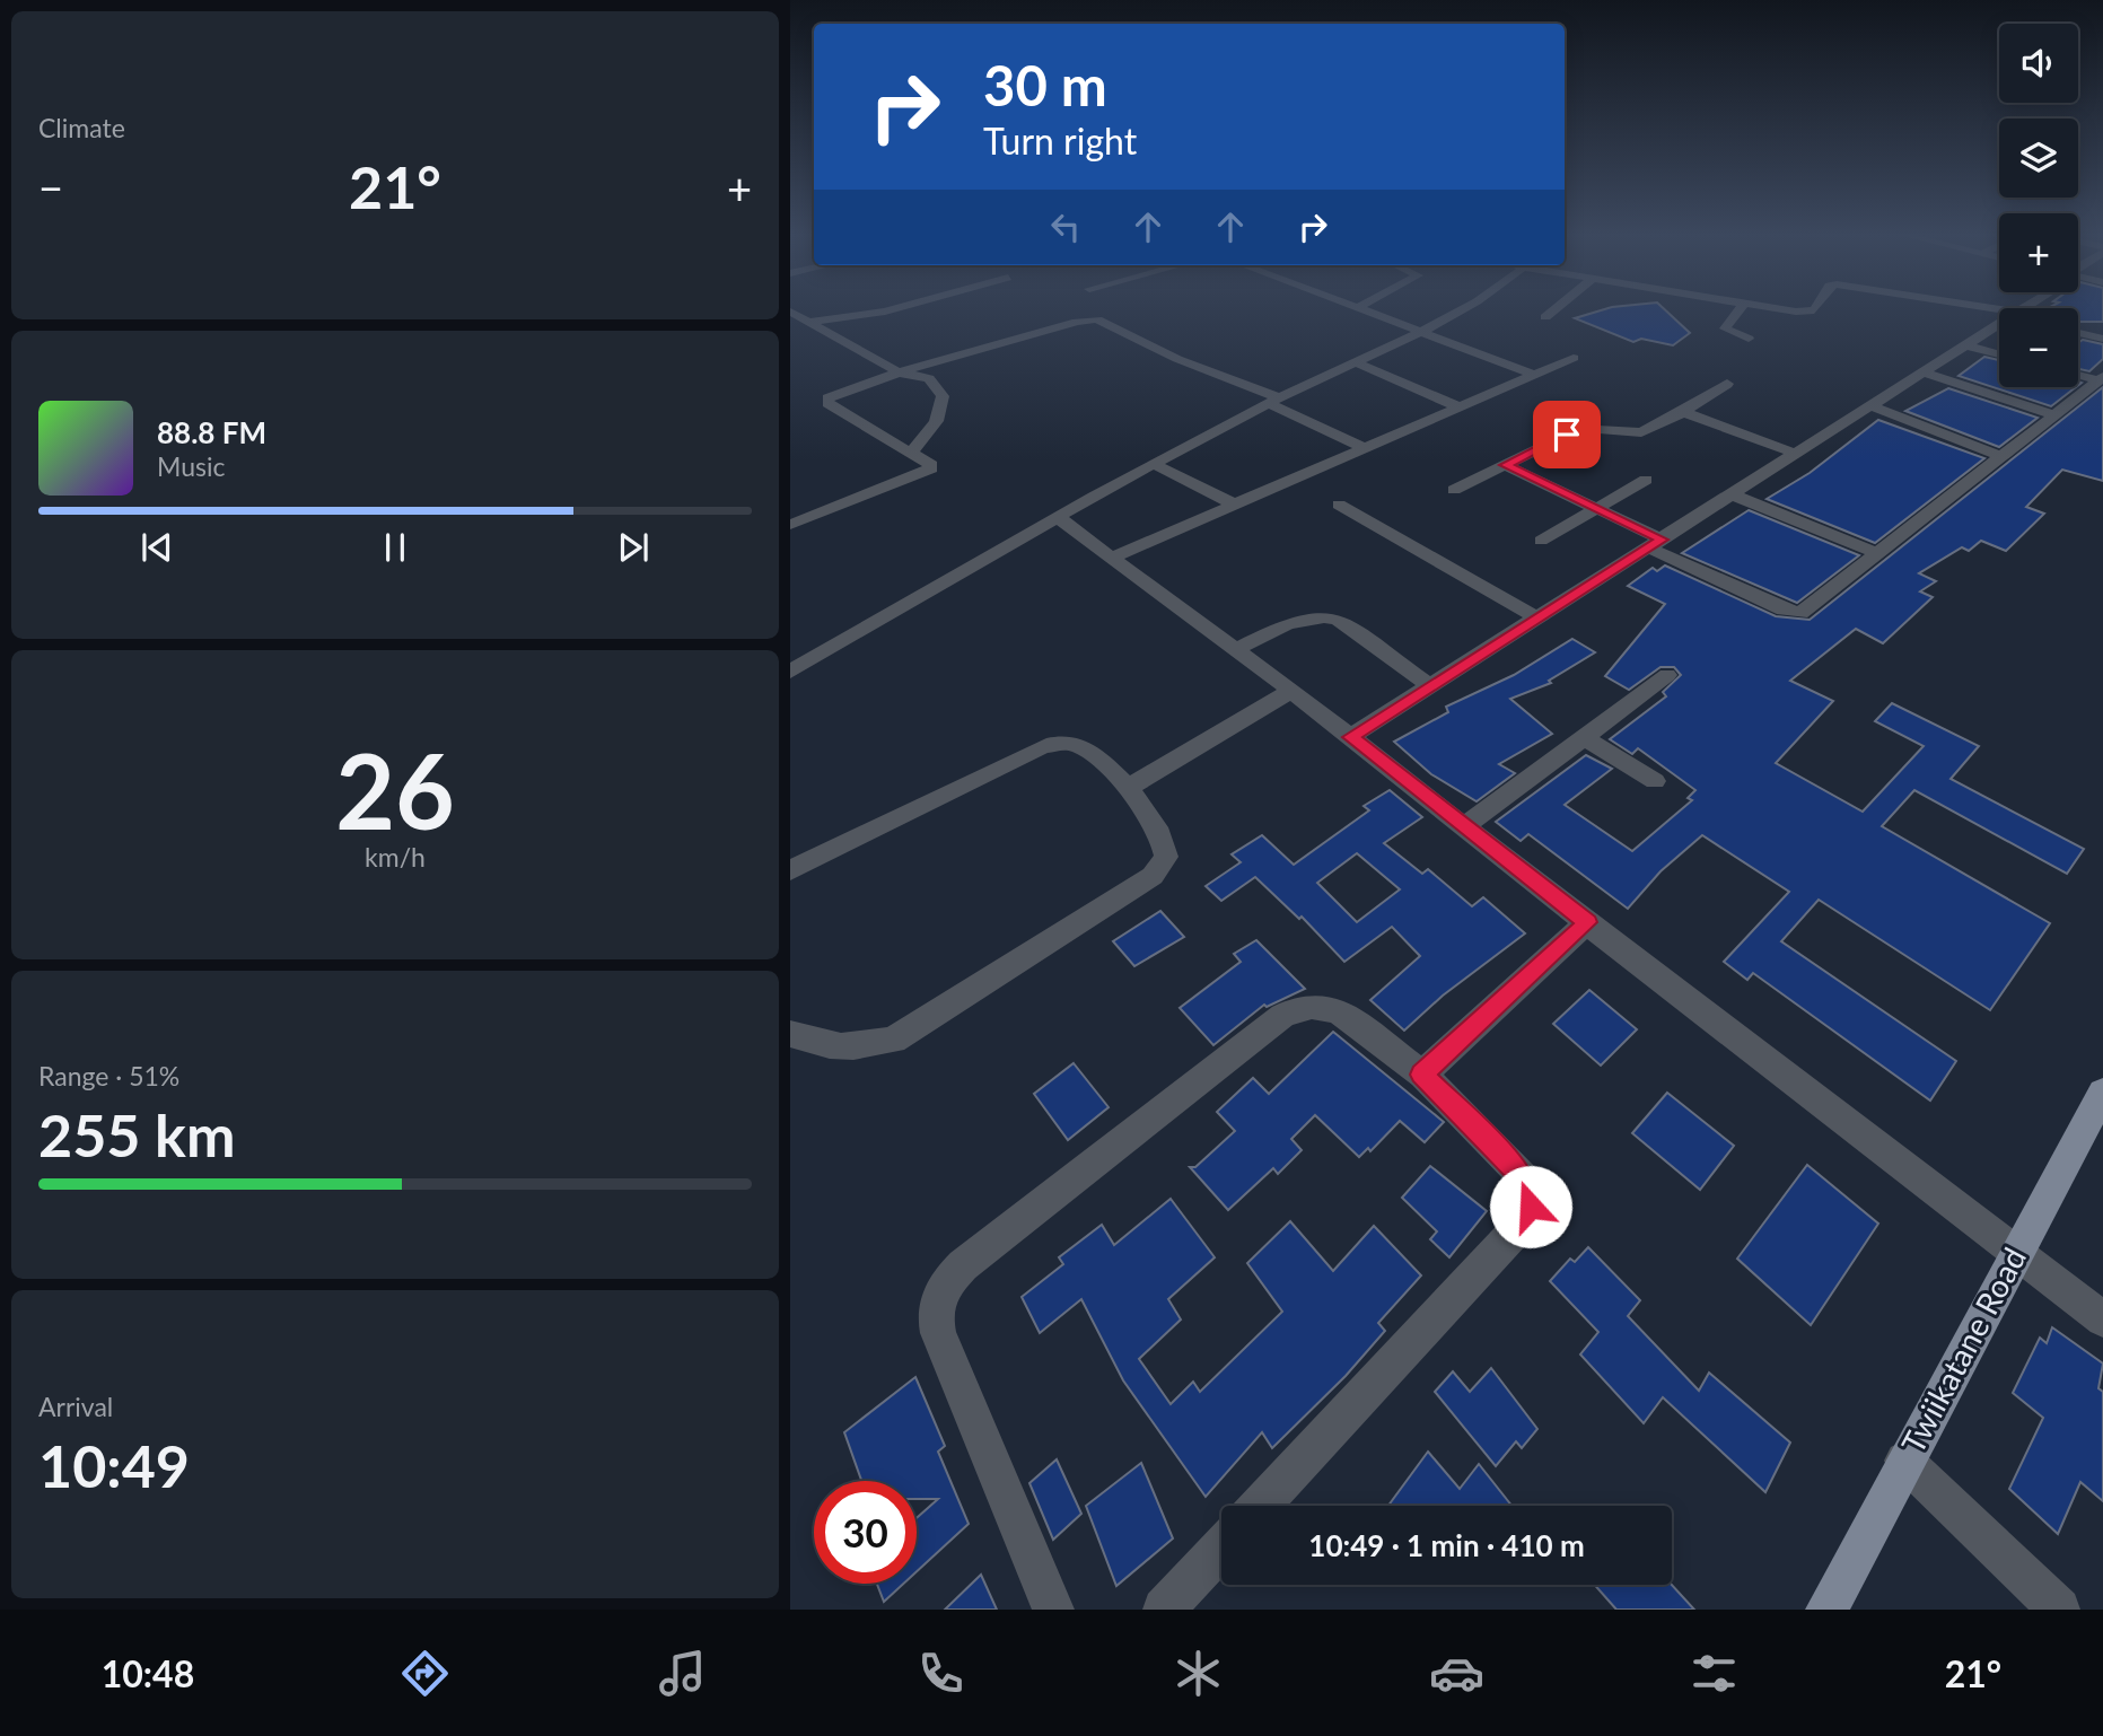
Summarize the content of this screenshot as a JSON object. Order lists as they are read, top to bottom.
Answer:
{
  "streets": {
    "main road": ["Twiikatane Road"]
  },
  "page": {
    "tile": [
      "Climate",
      ["26", "km/h"],
      ["Range · 51%", "255 km"],
      ["Arrival", "10:49"]
    ],
    "map_buttons": ["+", "−"],
    "turn": ["30 m", "Turn right"],
    "heat": ["−", "21°", "+"],
    "song": ["88.8 FM", "Music"],
    "limit": "30",
    "trip": "10:49 · 1 min · 410 m",
    "tabs": ["10:48", "21°"]
  }
}
